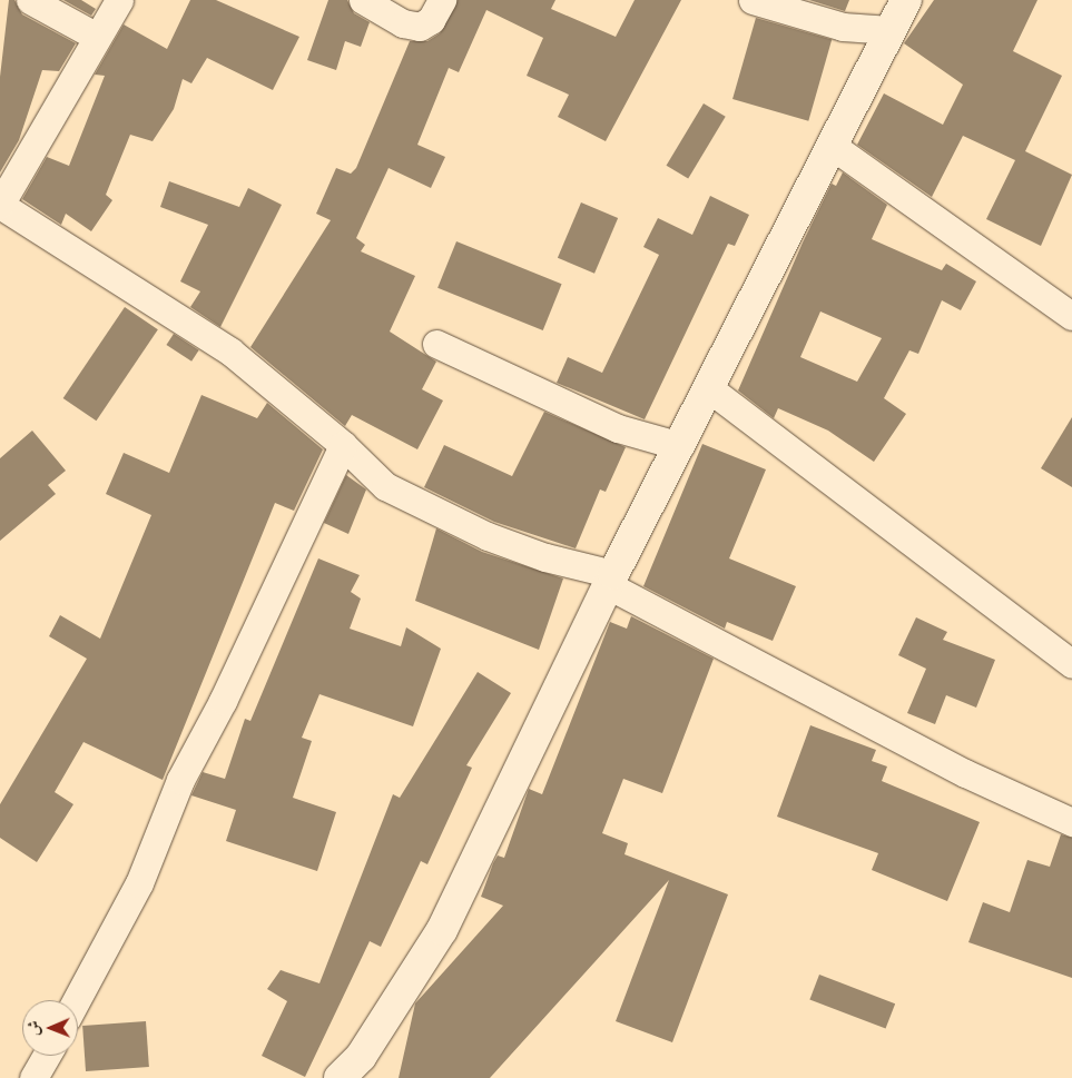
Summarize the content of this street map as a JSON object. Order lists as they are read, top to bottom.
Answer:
{
  "north": "left"
}
